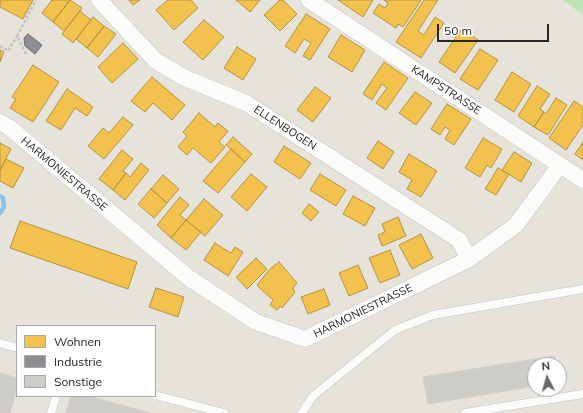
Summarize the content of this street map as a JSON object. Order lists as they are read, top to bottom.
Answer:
{
  "streets": {
    "street": ["KAMPSTRASSE", "ELLENBOGEN", "HARMONIESTRASSE"]
  },
  "crossings": [
    ["KAMPSTRASSE", "HARMONIESTRASSE"],
    ["ELLENBOGEN", "HARMONIESTRASSE"]
  ],
  "legend": ["Wohnen", "Industrie", "Sonstige"],
  "scale_bar": "50 m",
  "north": "top"
}
